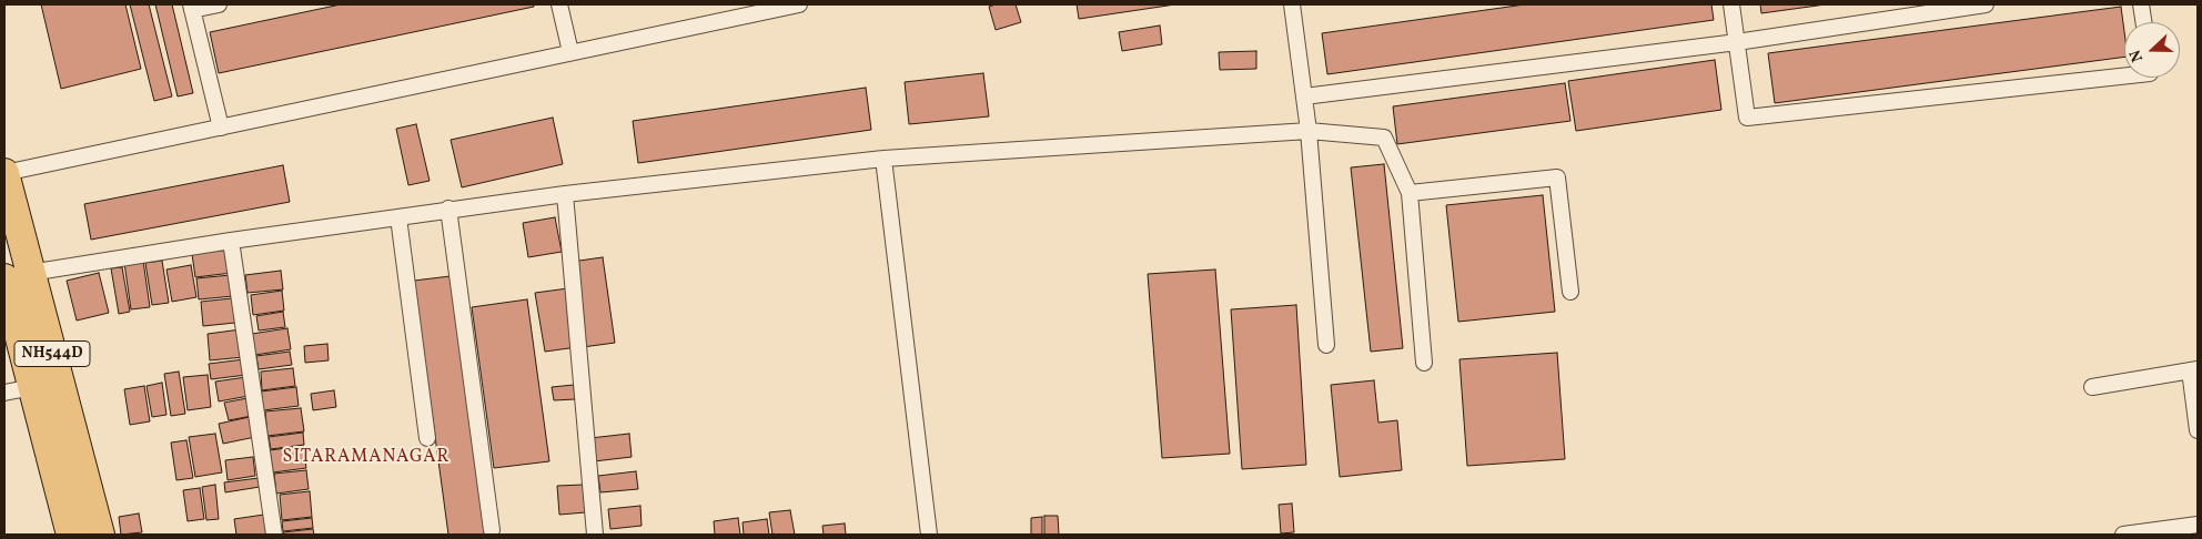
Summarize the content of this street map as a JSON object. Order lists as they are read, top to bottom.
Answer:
{
  "streets": {
    "highway": ["NH544D"]
  },
  "districts": ["SITARAMANAGAR"],
  "north": "left"
}
